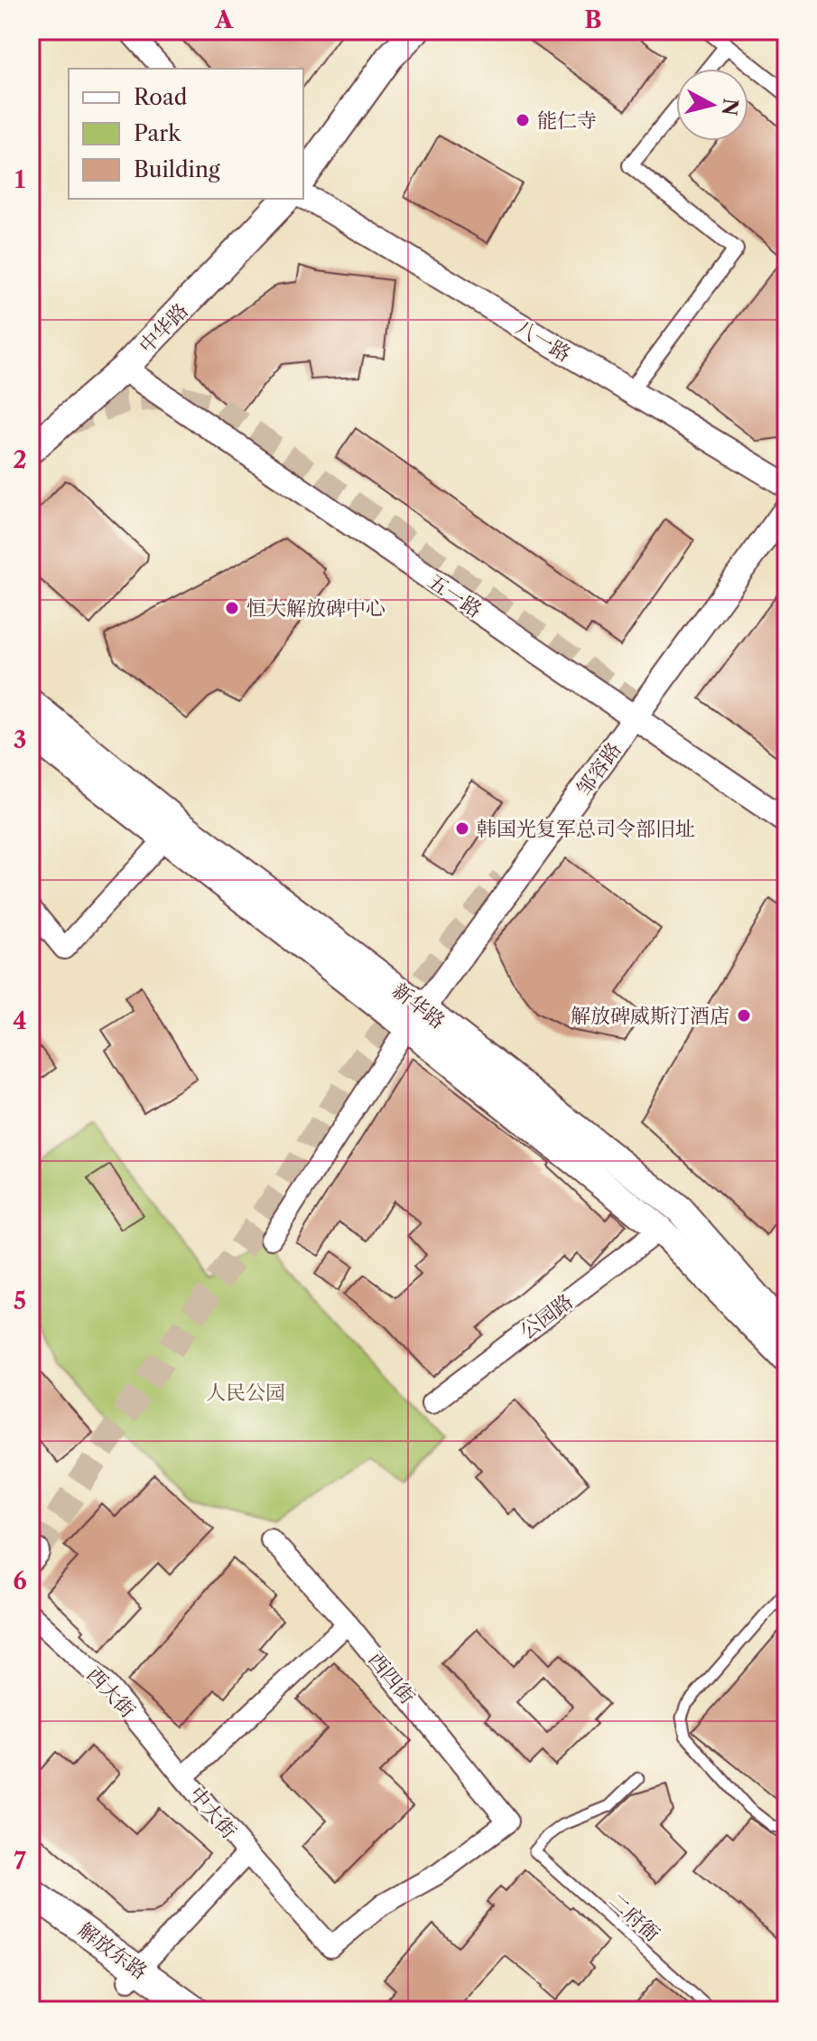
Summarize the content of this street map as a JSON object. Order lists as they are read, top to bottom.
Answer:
{
  "streets": {
    "main road": ["中华路", "新华路", "解放东路"],
    "street": [
      "八一路",
      "五一路",
      "邹容路",
      "公园路",
      "西四街",
      "西大街",
      "中大街"
    ],
    "lane": ["二府衙"]
  },
  "crossings": [
    ["中华路", "五一路"],
    ["五一路", "邹容路"],
    ["邹容路", "新华路"],
    ["新华路", "公园路"],
    ["西四街", "中大街"],
    ["西大街", "中大街"],
    ["中大街", "解放东路"]
  ],
  "parks": ["人民公园"],
  "places": [
    "能仁寺",
    "恒大解放碑中心",
    "韩国光复军总司令部旧址",
    "解放碑威斯汀酒店"
  ],
  "legend": ["Road", "Park", "Building"],
  "north": "right",
  "grid": {
    "columns": ["A", "B"],
    "rows": [
      "1",
      "2",
      "3",
      "4",
      "5",
      "6",
      "7"
    ]
  }
}
